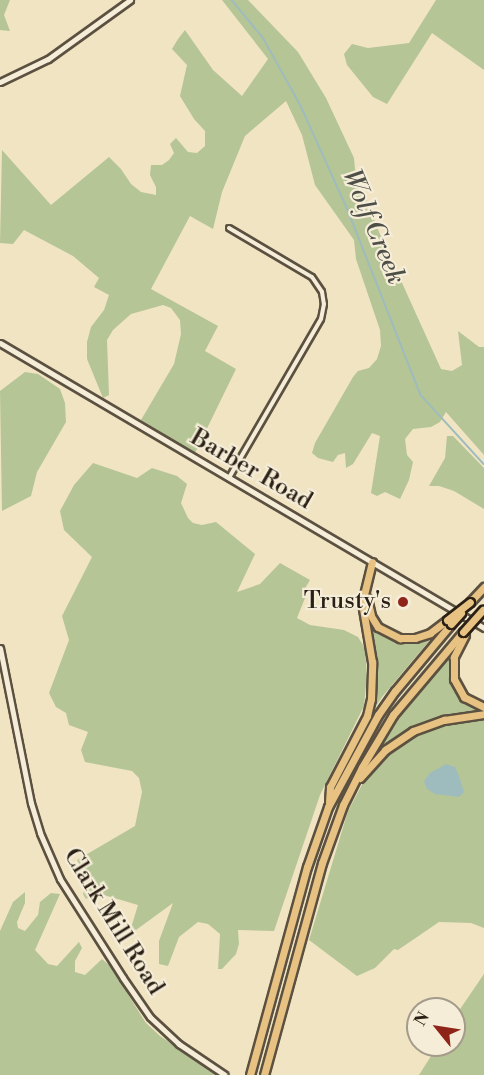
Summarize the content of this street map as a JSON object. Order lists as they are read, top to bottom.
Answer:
{
  "streets": {
    "street": ["Barber Road", "Clark Mill Road"]
  },
  "water": ["Wolf Creek"],
  "places": ["Trusty's"],
  "north": "top left"
}
